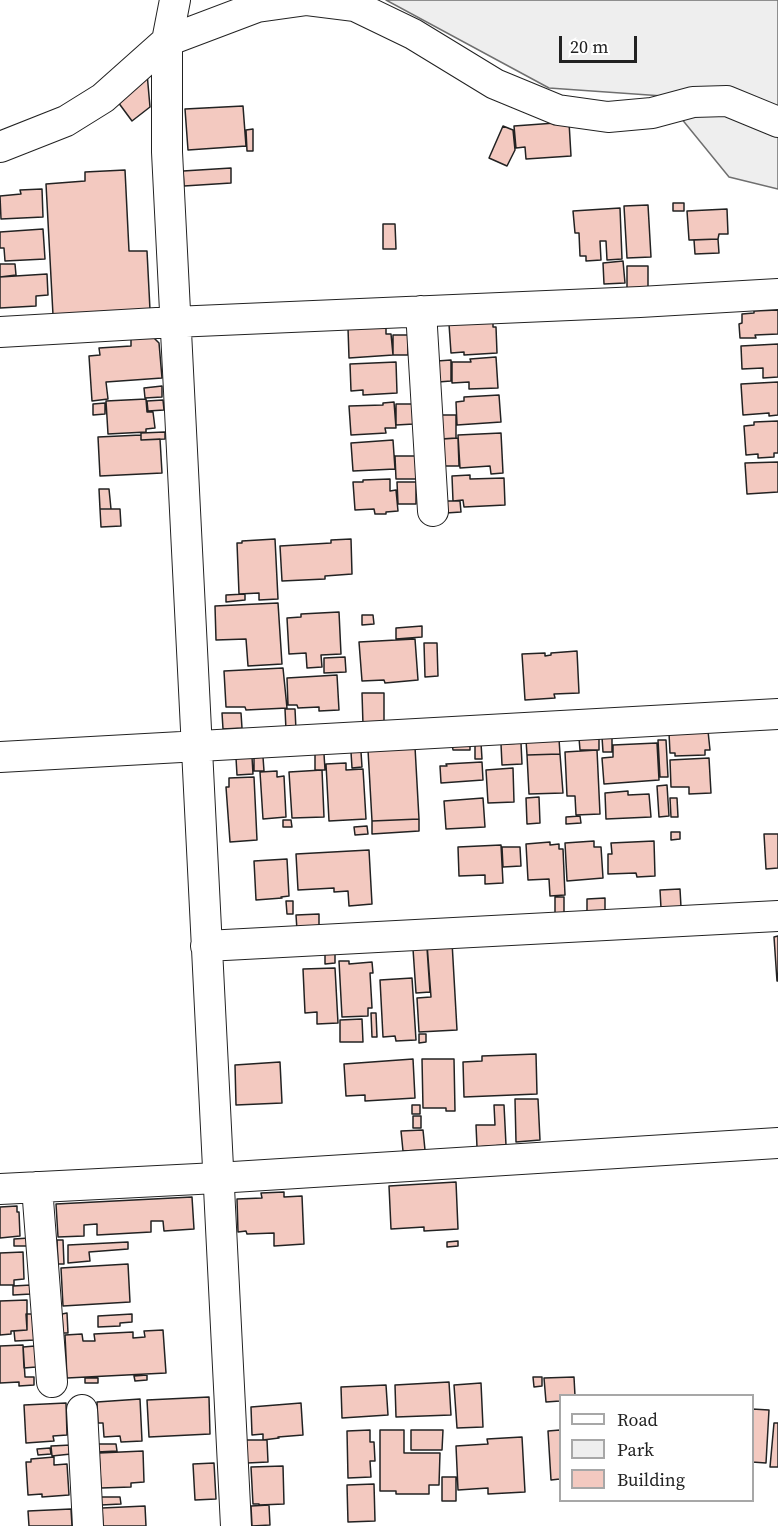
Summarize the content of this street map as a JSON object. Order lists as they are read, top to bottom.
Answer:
{
  "legend": ["Road", "Park", "Building"],
  "scale_bar": "20 m"
}
